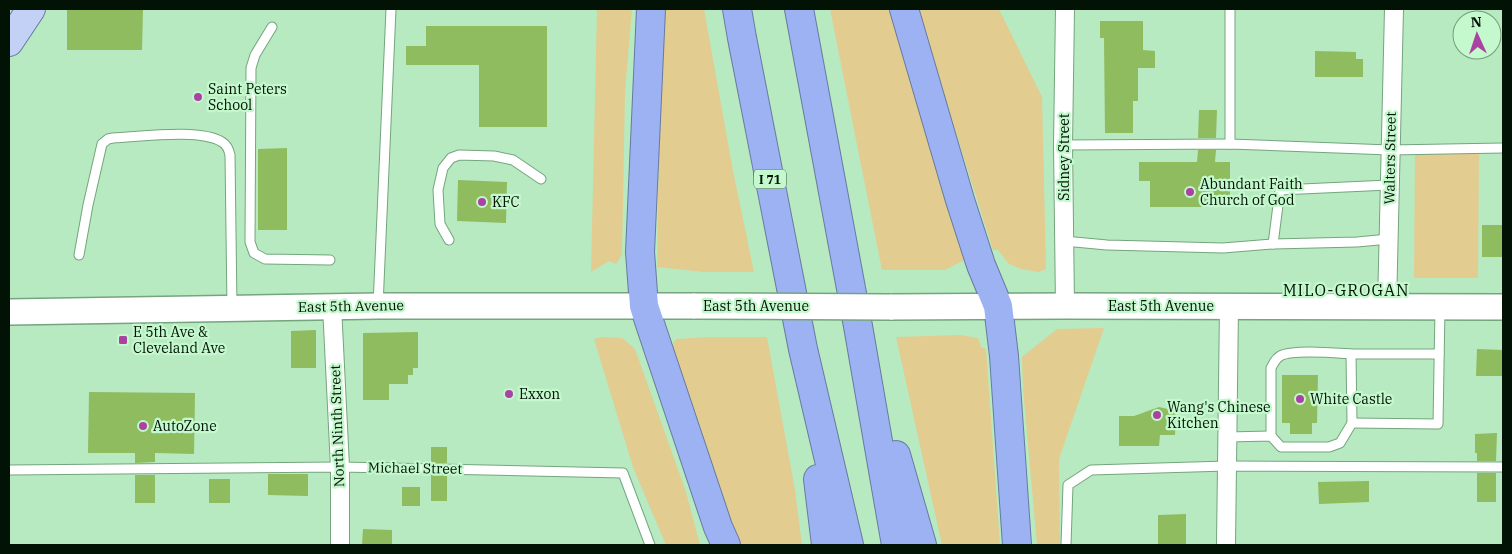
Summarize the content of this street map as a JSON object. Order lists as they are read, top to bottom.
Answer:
{
  "streets": {
    "highway": ["I 71"],
    "main road": ["East 5th Avenue"],
    "street": ["Sidney Street", "Walters Street", "North Ninth Street"],
    "lane": ["Michael Street"]
  },
  "crossings": [
    ["Sidney Street", "East 5th Avenue"],
    ["Walters Street", "East 5th Avenue"],
    ["East 5th Avenue", "North Ninth Street"],
    ["North Ninth Street", "Michael Street"]
  ],
  "districts": ["MILO-GROGAN"],
  "places": {
    "other": [
      "Saint Peters School",
      "Abundant Faith Church of God",
      "KFC",
      "Exxon",
      "White Castle",
      "Wang's Chinese Kitchen",
      "AutoZone"
    ],
    "transit": ["E 5th Ave & Cleveland Ave"]
  },
  "north": "top"
}
